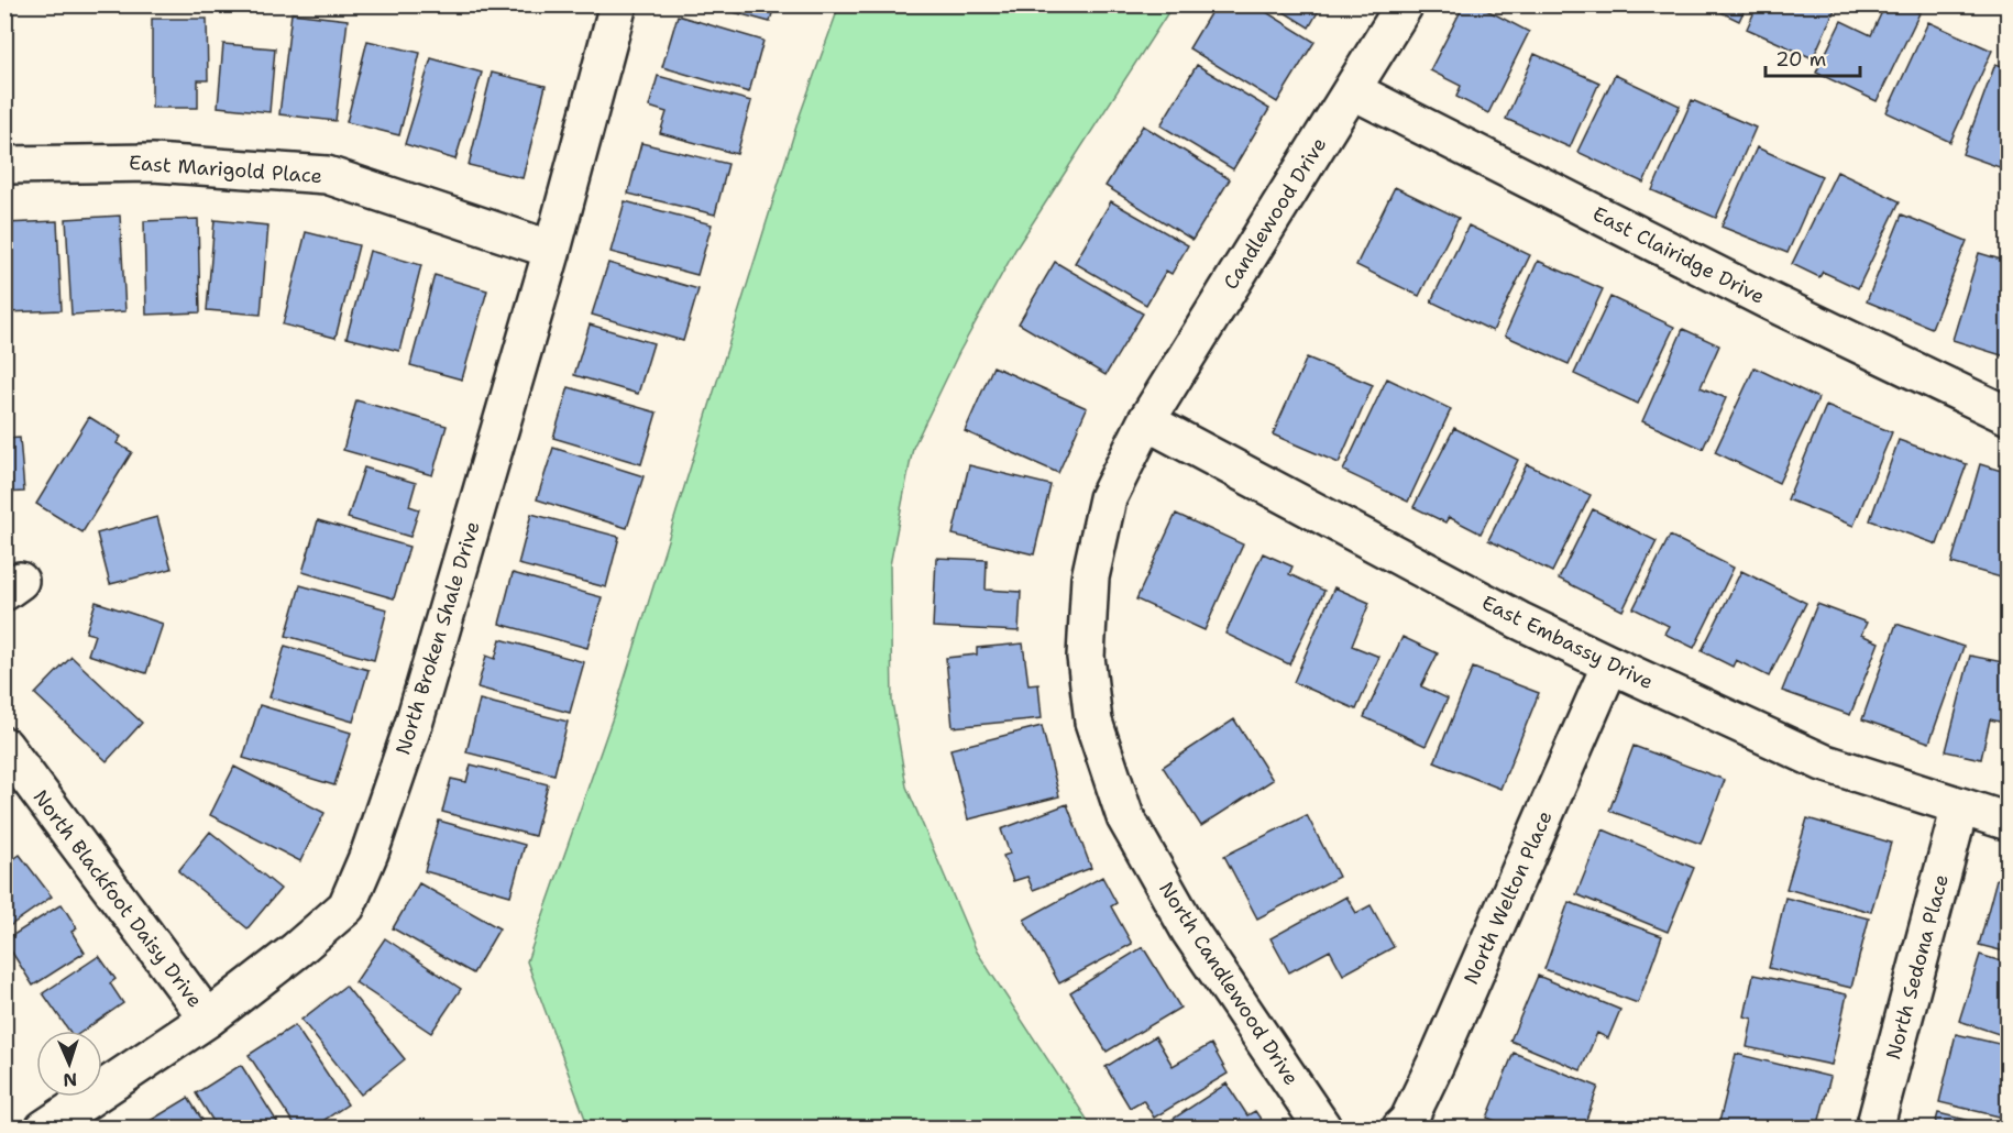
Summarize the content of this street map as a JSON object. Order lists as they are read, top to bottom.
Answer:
{
  "streets": {
    "street": [
      "East Marigold Place",
      "Candlewood Drive",
      "East Clairidge Drive",
      "North Broken Shale Drive",
      "East Embassy Drive",
      "North Welton Place",
      "North Blackfoot Daisy Drive",
      "North Sedona Place",
      "North Candlewood Drive"
    ]
  },
  "crossings": [
    ["East Marigold Place", "North Broken Shale Drive"],
    ["Candlewood Drive", "East Clairidge Drive"],
    ["Candlewood Drive", "East Embassy Drive"],
    ["Candlewood Drive", "North Candlewood Drive"],
    ["North Broken Shale Drive", "North Blackfoot Daisy Drive"],
    ["East Embassy Drive", "North Welton Place"],
    ["East Embassy Drive", "North Sedona Place"],
    ["East Embassy Drive", "North Candlewood Drive"]
  ],
  "scale_bar": "20 m",
  "north": "bottom"
}
